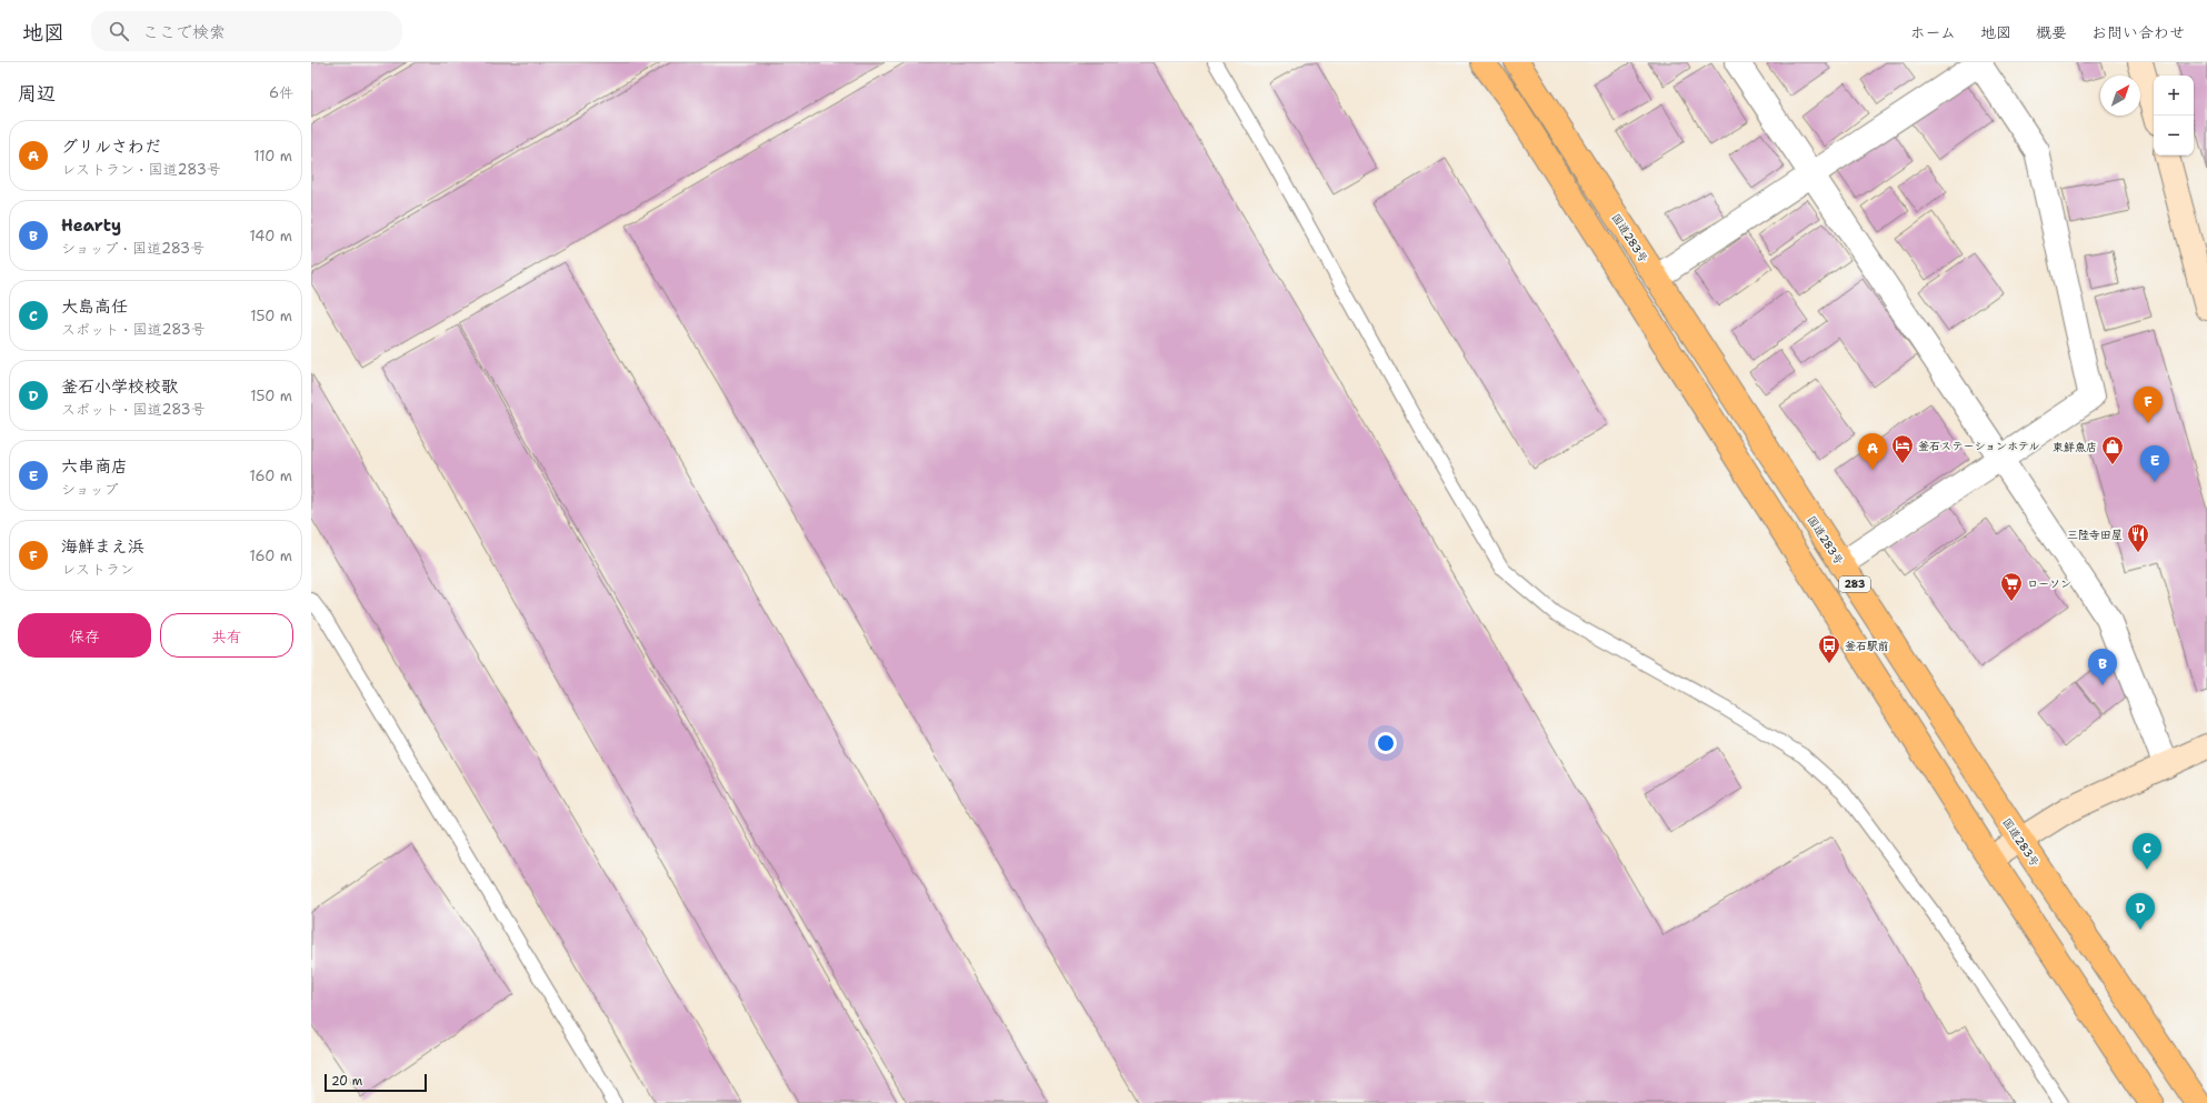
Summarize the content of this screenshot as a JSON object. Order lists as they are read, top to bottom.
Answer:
{
  "streets": {
    "highway": ["国道283号", "283"]
  },
  "places": {
    "hotel": ["釜石ステーションホテル"],
    "shop": ["東鮮魚店"],
    "restaurant": ["三陸寺田屋"],
    "supermarket": ["ローソン"],
    "bus stop": ["釜石駅前"]
  },
  "scale_bar": "20 m",
  "north": "top right",
  "page": {
    "header": "地図",
    "search": "ここで検索",
    "nav": [
      "ホーム",
      "地図",
      "概要",
      "お問い合わせ"
    ],
    "heading": ["周辺", "6件"],
    "map_buttons": ["+", "−"],
    "list": [
      {
        "mark": "A",
        "name": "グリルさわだ",
        "note": "レストラン · 国道283号",
        "value": "110 m"
      },
      {
        "mark": "B",
        "name": "Hearty",
        "note": "ショップ · 国道283号",
        "value": "140 m"
      },
      {
        "mark": "C",
        "name": "大島高任",
        "note": "スポット · 国道283号",
        "value": "150 m"
      },
      {
        "mark": "D",
        "name": "釜石小学校校歌",
        "note": "スポット · 国道283号",
        "value": "150 m"
      },
      {
        "mark": "E",
        "name": "六串商店",
        "note": "ショップ",
        "value": "160 m"
      },
      {
        "mark": "F",
        "name": "海鮮まえ浜",
        "note": "レストラン",
        "value": "160 m"
      }
    ],
    "pins": [
      "F",
      "A",
      "E",
      "B",
      "C",
      "D"
    ],
    "buttons": ["保存", "共有"],
    "scale": "20 m"
  }
}
